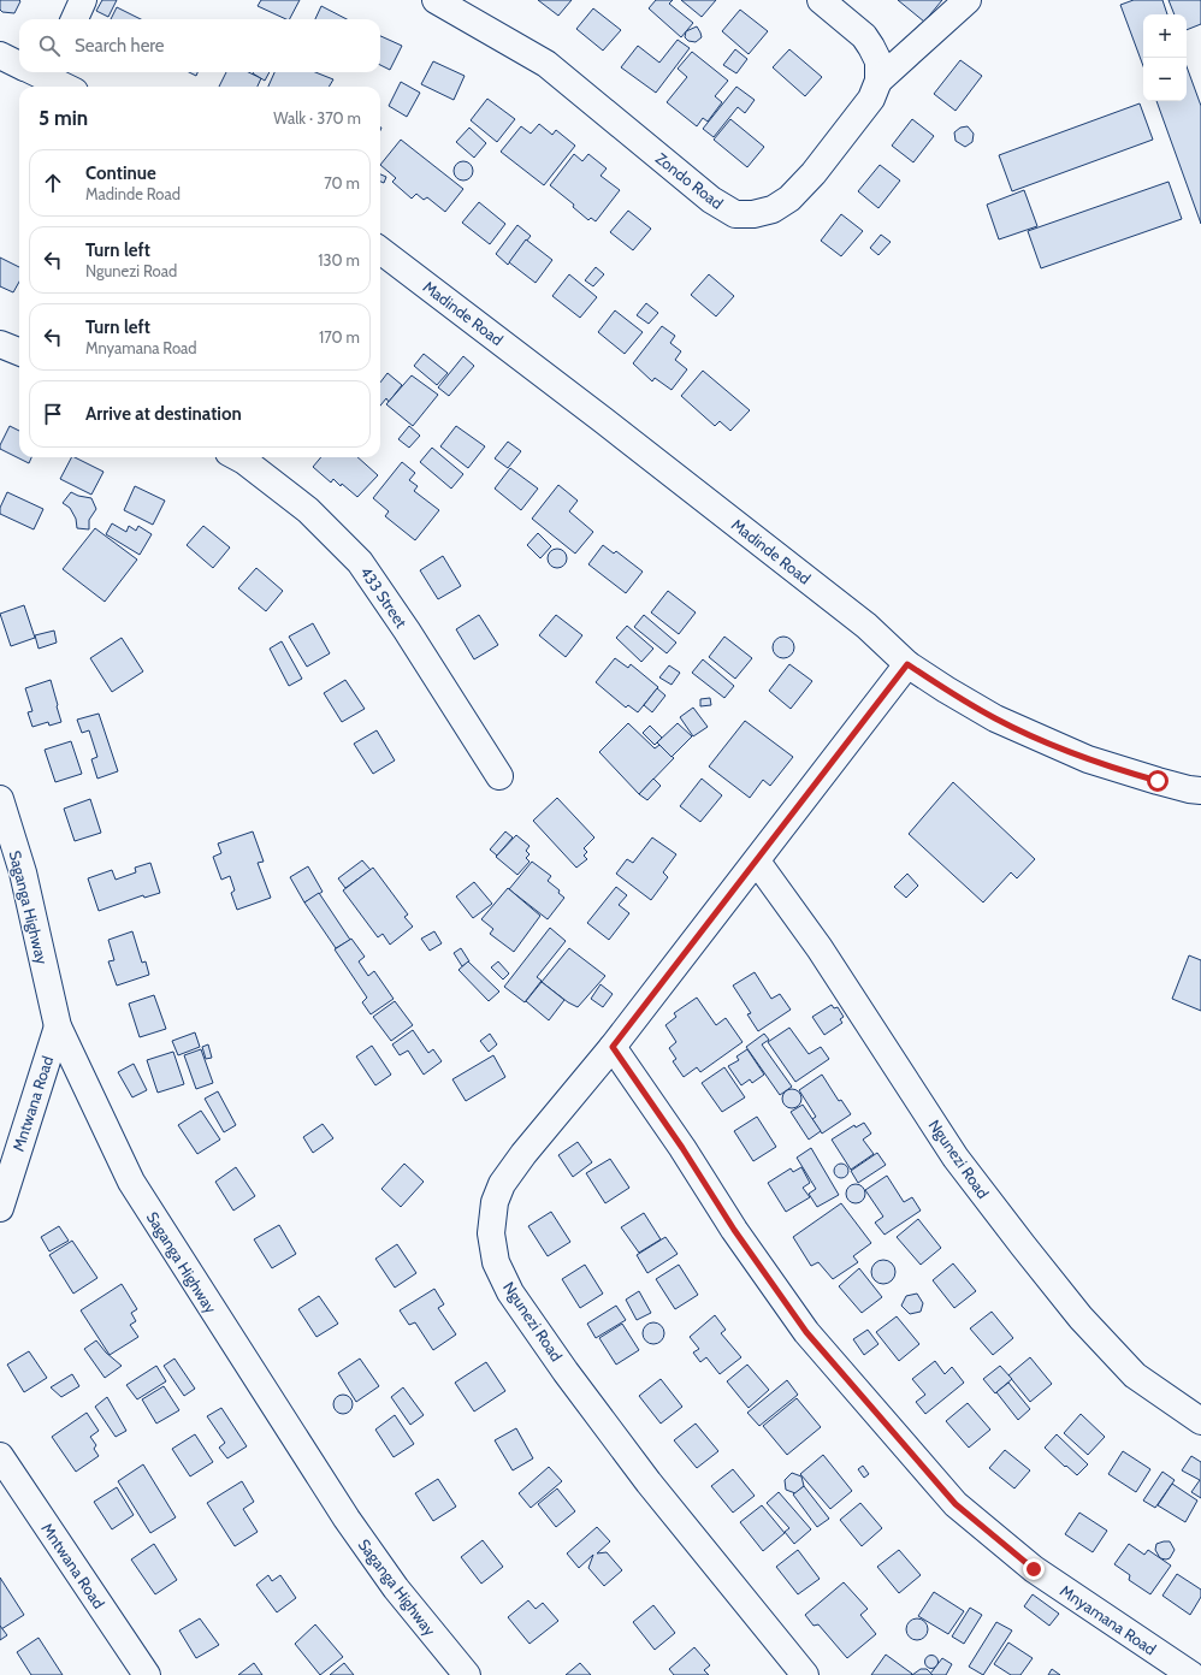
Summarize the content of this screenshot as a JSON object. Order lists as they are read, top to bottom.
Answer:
{
  "streets": {
    "street": [
      "Zondo Road",
      "Madinde Road",
      "433 Street",
      "Saganga Highway",
      "Mntwana Road",
      "Ngunezi Road",
      "Mnyamana Road"
    ]
  },
  "crossings": [
    ["Madinde Road", "Ngunezi Road"],
    ["Saganga Highway", "Mntwana Road"],
    ["Ngunezi Road", "Mnyamana Road"]
  ],
  "page": {
    "map_buttons": ["+", "−"],
    "search": "Search here",
    "heading": ["5 min", "Walk · 370 m"],
    "list": [
      ["Continue", "Madinde Road", "70 m"],
      ["Turn left", "Ngunezi Road", "130 m"],
      ["Turn left", "Mnyamana Road", "170 m"],
      "Arrive at destination"
    ]
  }
}
